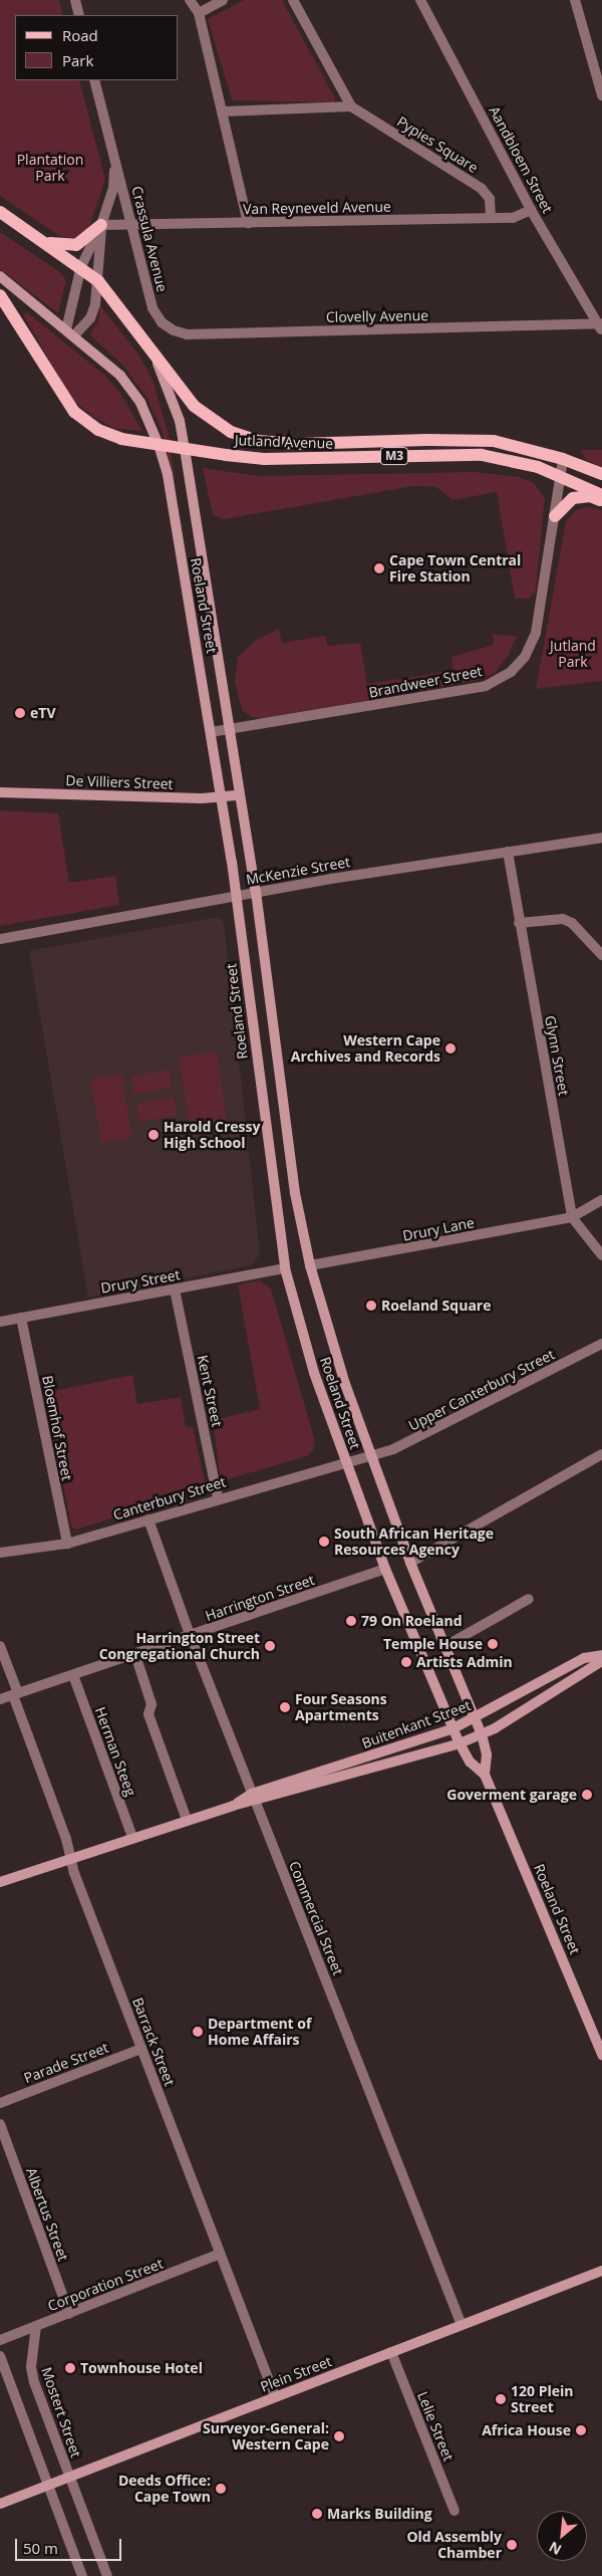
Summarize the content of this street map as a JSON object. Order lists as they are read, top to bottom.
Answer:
{
  "streets": {
    "main road": [
      "Jutland Avenue",
      "M3",
      "Roeland Street",
      "De Villiers Street",
      "Buitenkant Street",
      "Plein Street"
    ],
    "street": [
      "Pypies Square",
      "Aandbloem Street",
      "Van Reyneveld Avenue",
      "Crassula Avenue",
      "Clovelly Avenue",
      "Brandweer Street",
      "McKenzie Street",
      "Glynn Street",
      "Drury Lane",
      "Drury Street",
      "Upper Canterbury Street",
      "Kent Street",
      "Bloemhof Street",
      "Canterbury Street",
      "Harrington Street",
      "Herman Steeg",
      "Commercial Street",
      "Barrack Street",
      "Parade Street",
      "Albertus Street",
      "Corporation Street",
      "Mostert Street",
      "Lelie Street"
    ]
  },
  "crossings": [
    ["Pypies Square", "Van Reyneveld Avenue"],
    ["Aandbloem Street", "Van Reyneveld Avenue"],
    ["Aandbloem Street", "Clovelly Avenue"],
    ["Van Reyneveld Avenue", "Crassula Avenue"],
    ["Crassula Avenue", "Clovelly Avenue"],
    ["Crassula Avenue", "M3"],
    ["Crassula Avenue", "Roeland Street"],
    ["Jutland Avenue", "M3"],
    ["Jutland Avenue", "Roeland Street"],
    ["Jutland Avenue", "Brandweer Street"],
    ["M3", "Roeland Street"],
    ["Roeland Street", "Brandweer Street"],
    ["Roeland Street", "De Villiers Street"],
    ["Roeland Street", "McKenzie Street"],
    ["Roeland Street", "Drury Lane"],
    ["Roeland Street", "Drury Street"],
    ["Roeland Street", "Upper Canterbury Street"],
    ["Roeland Street", "Canterbury Street"],
    ["Roeland Street", "Harrington Street"],
    ["Roeland Street", "Buitenkant Street"],
    ["McKenzie Street", "Glynn Street"],
    ["Glynn Street", "Drury Lane"],
    ["Drury Street", "Kent Street"],
    ["Drury Street", "Bloemhof Street"],
    ["Upper Canterbury Street", "Canterbury Street"],
    ["Kent Street", "Canterbury Street"],
    ["Bloemhof Street", "Canterbury Street"],
    ["Canterbury Street", "Commercial Street"],
    ["Harrington Street", "Herman Steeg"],
    ["Harrington Street", "Commercial Street"],
    ["Harrington Street", "Barrack Street"],
    ["Buitenkant Street", "Herman Steeg"],
    ["Buitenkant Street", "Commercial Street"],
    ["Buitenkant Street", "Barrack Street"],
    ["Commercial Street", "Plein Street"],
    ["Barrack Street", "Parade Street"],
    ["Barrack Street", "Corporation Street"],
    ["Barrack Street", "Plein Street"],
    ["Albertus Street", "Corporation Street"],
    ["Corporation Street", "Mostert Street"],
    ["Plein Street", "Mostert Street"],
    ["Plein Street", "Lelie Street"]
  ],
  "parks": ["Plantation Park", "Jutland Park"],
  "places": [
    "Cape Town Central Fire Station",
    "eTV",
    "Western Cape Archives and Records",
    "Harold Cressy High School",
    "Roeland Square",
    "South African Heritage Resources Agency",
    "79 On Roeland",
    "Temple House",
    "Harrington Street Congregational Church",
    "Artists Admin",
    "Four Seasons Apartments",
    "Goverment garage",
    "Department of Home Affairs",
    "Townhouse Hotel",
    "120 Plein Street",
    "Africa House",
    "Surveyor-General: Western Cape",
    "Deeds Office: Cape Town",
    "Marks Building",
    "Old Assembly Chamber"
  ],
  "legend": ["Road", "Park"],
  "scale_bar": "50 m",
  "north": "bottom left"
}
